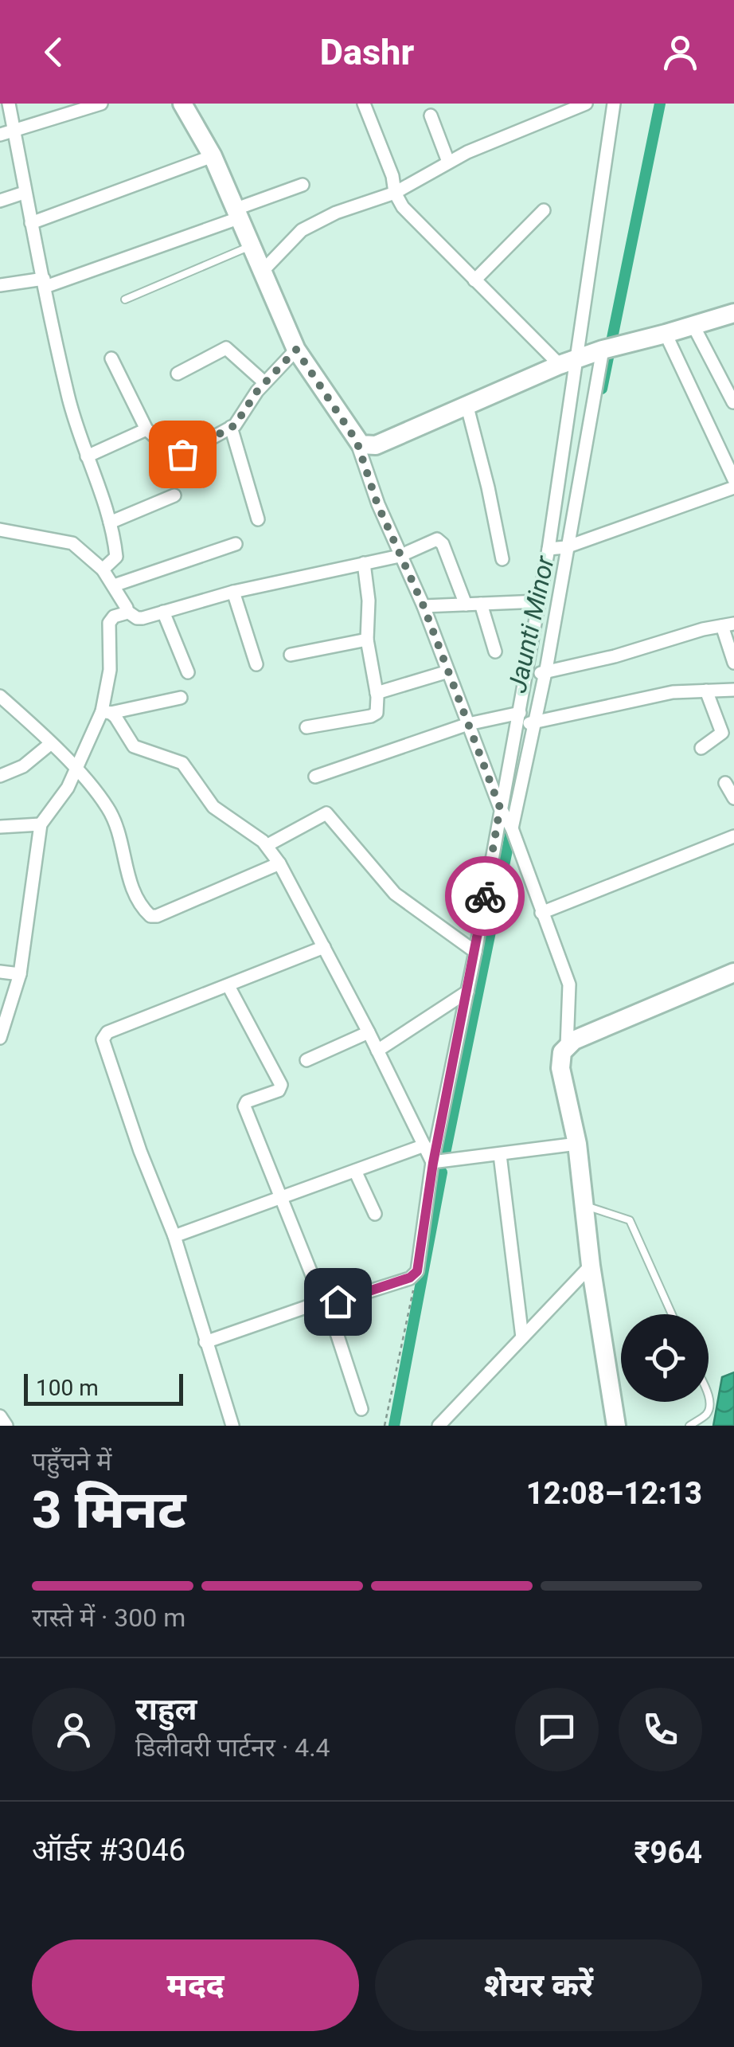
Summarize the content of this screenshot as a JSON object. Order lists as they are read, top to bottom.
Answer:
{
  "water": ["Jaunti Minor"],
  "scale_bar": "100 m",
  "page": {
    "header": "Dashr",
    "scale": "100 m",
    "heading": ["3 मिनट", "पहुँचने में", "12:08–12:13"],
    "panel": [
      "राहुल",
      "डिलीवरी पार्टनर · 4.4",
      "ऑर्डर #3046",
      "₹964"
    ],
    "bar": "रास्ते में · 300 m",
    "buttons": ["मदद", "शेयर करें"]
  }
}
